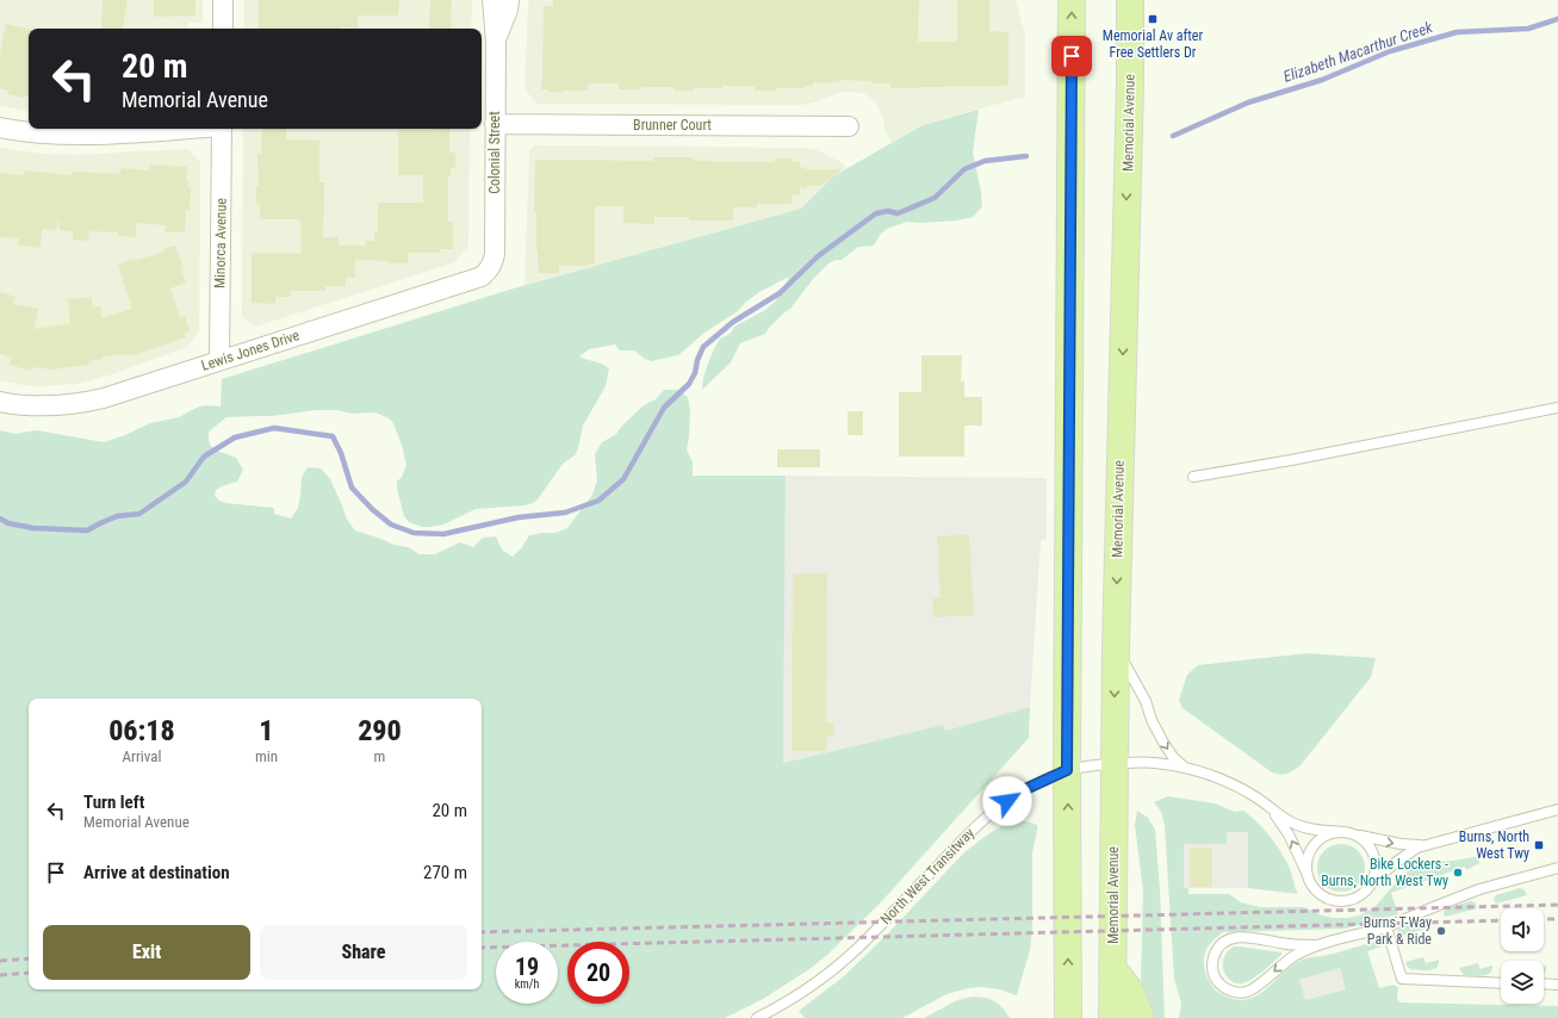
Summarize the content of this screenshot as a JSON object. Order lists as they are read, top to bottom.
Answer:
{
  "streets": {
    "main road": ["Memorial Avenue"],
    "street": [
      "Brunner Court",
      "Colonial Street",
      "Minorca Avenue",
      "Lewis Jones Drive"
    ],
    "lane": ["North West Transitway"]
  },
  "crossings": [
    ["Memorial Avenue", "North West Transitway"],
    ["Brunner Court", "Colonial Street"],
    ["Colonial Street", "Lewis Jones Drive"],
    ["Minorca Avenue", "Lewis Jones Drive"]
  ],
  "water": ["Elizabeth Macarthur Creek"],
  "places": {
    "transit": ["Memorial Av after Free Settlers Dr", "Burns, North West Twy"],
    "other": ["Bike Lockers - Burns, North West Twy", "Burns T-Way Park & Ride"]
  },
  "page": {
    "turn": ["20 m", "Memorial Avenue"],
    "eta": [
      "06:18",
      "Arrival",
      "1",
      "min",
      "290",
      "m"
    ],
    "list": [
      {
        "name": "Turn left",
        "note": "Memorial Avenue",
        "value": "20 m"
      },
      {
        "name": "Arrive at destination",
        "value": "270 m"
      }
    ],
    "buttons": ["Exit", "Share"],
    "speed": "19 km/h",
    "limit": "20"
  }
}
